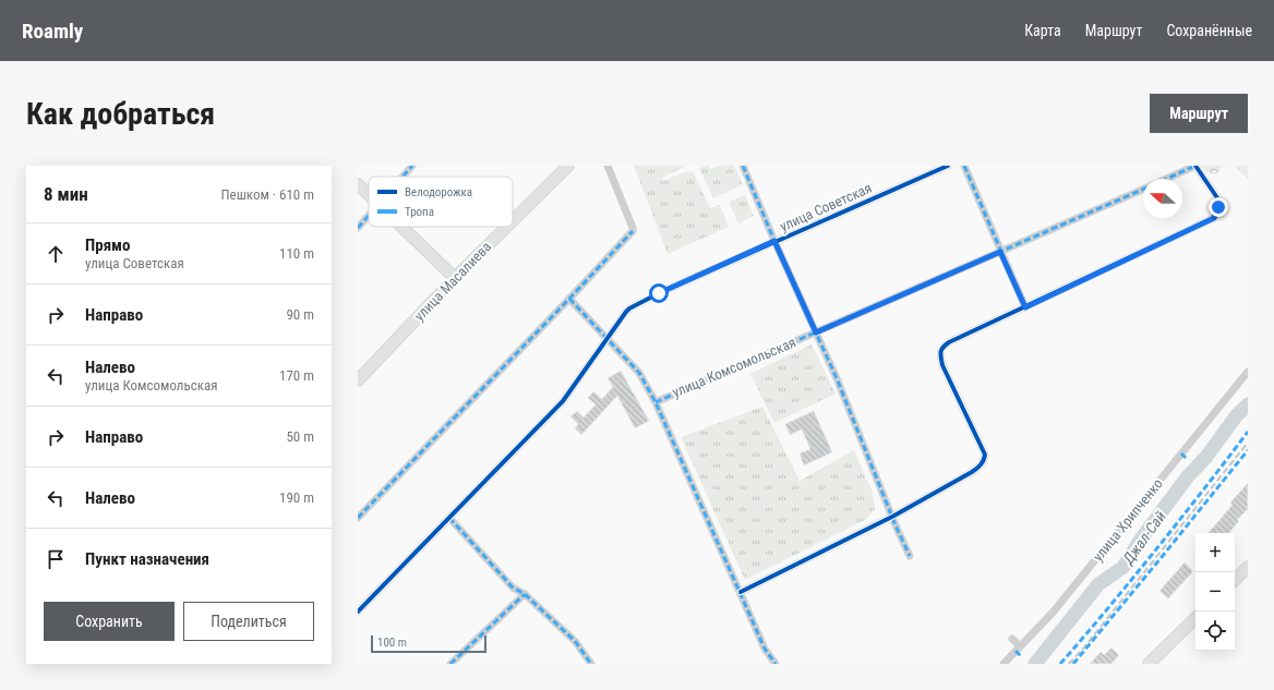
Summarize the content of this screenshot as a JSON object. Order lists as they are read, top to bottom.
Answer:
{
  "streets": {
    "main road": ["улица Масалиева"],
    "street": ["улица Советская", "улица Комсомольская", "улица Хрипченко"]
  },
  "water": ["Джал-Сай"],
  "legend": ["Велодорожка", "Тропа"],
  "scale_bar": "100 m",
  "north": "left",
  "page": {
    "header": "Roamly",
    "nav": ["Карта", "Маршрут", "Сохранённые"],
    "buttons": [
      "Маршрут",
      ["Сохранить", "Поделиться"]
    ],
    "title": "Как добраться",
    "heading": ["8 мин", "Пешком · 610 m"],
    "list": [
      ["Прямо", "улица Советская", "110 m"],
      ["Направо", "90 m"],
      ["Налево", "улица Комсомольская", "170 m"],
      ["Направо", "50 m"],
      ["Налево", "190 m"],
      "Пункт назначения"
    ],
    "map_buttons": ["+", "−"],
    "scale": "100 m"
  }
}
